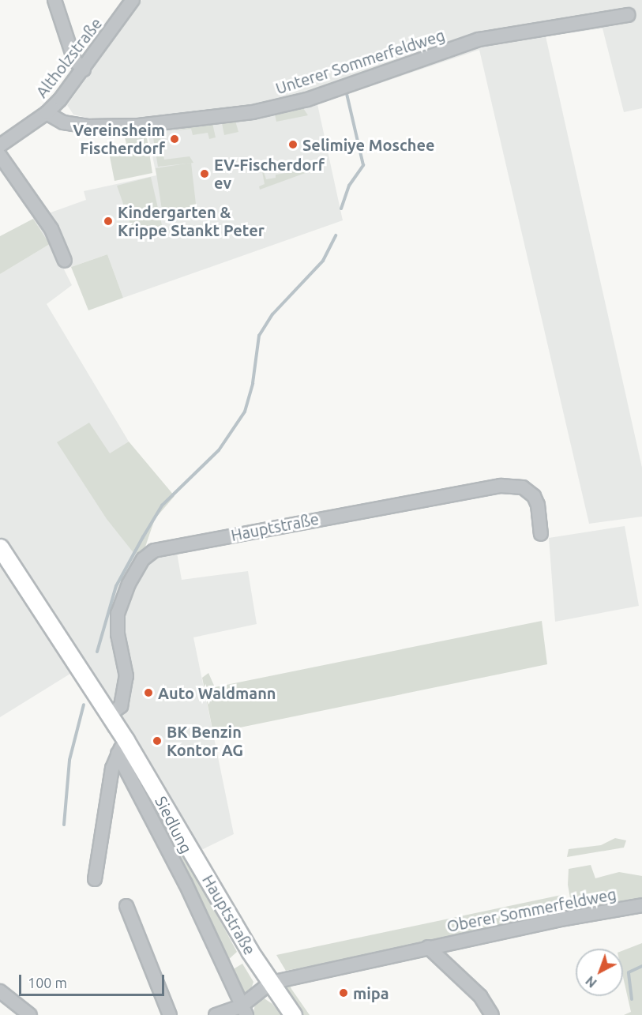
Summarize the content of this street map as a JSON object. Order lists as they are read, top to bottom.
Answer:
{
  "streets": {
    "main road": ["Hauptstraße"],
    "street": [
      "Altholzstraße",
      "Unterer Sommerfeldweg",
      "Siedlung",
      "Oberer Sommerfeldweg"
    ]
  },
  "crossings": [
    ["Altholzstraße", "Unterer Sommerfeldweg"],
    ["Hauptstraße", "Siedlung"],
    ["Hauptstraße", "Oberer Sommerfeldweg"]
  ],
  "places": [
    "Vereinsheim Fischerdorf",
    "Selimiye Moschee",
    "EV-Fischerdorf ev",
    "Kindergarten & Krippe Stankt Peter",
    "Auto Waldmann",
    "BK Benzin Kontor AG",
    "mipa"
  ],
  "scale_bar": "100 m",
  "north": "bottom left"
}
